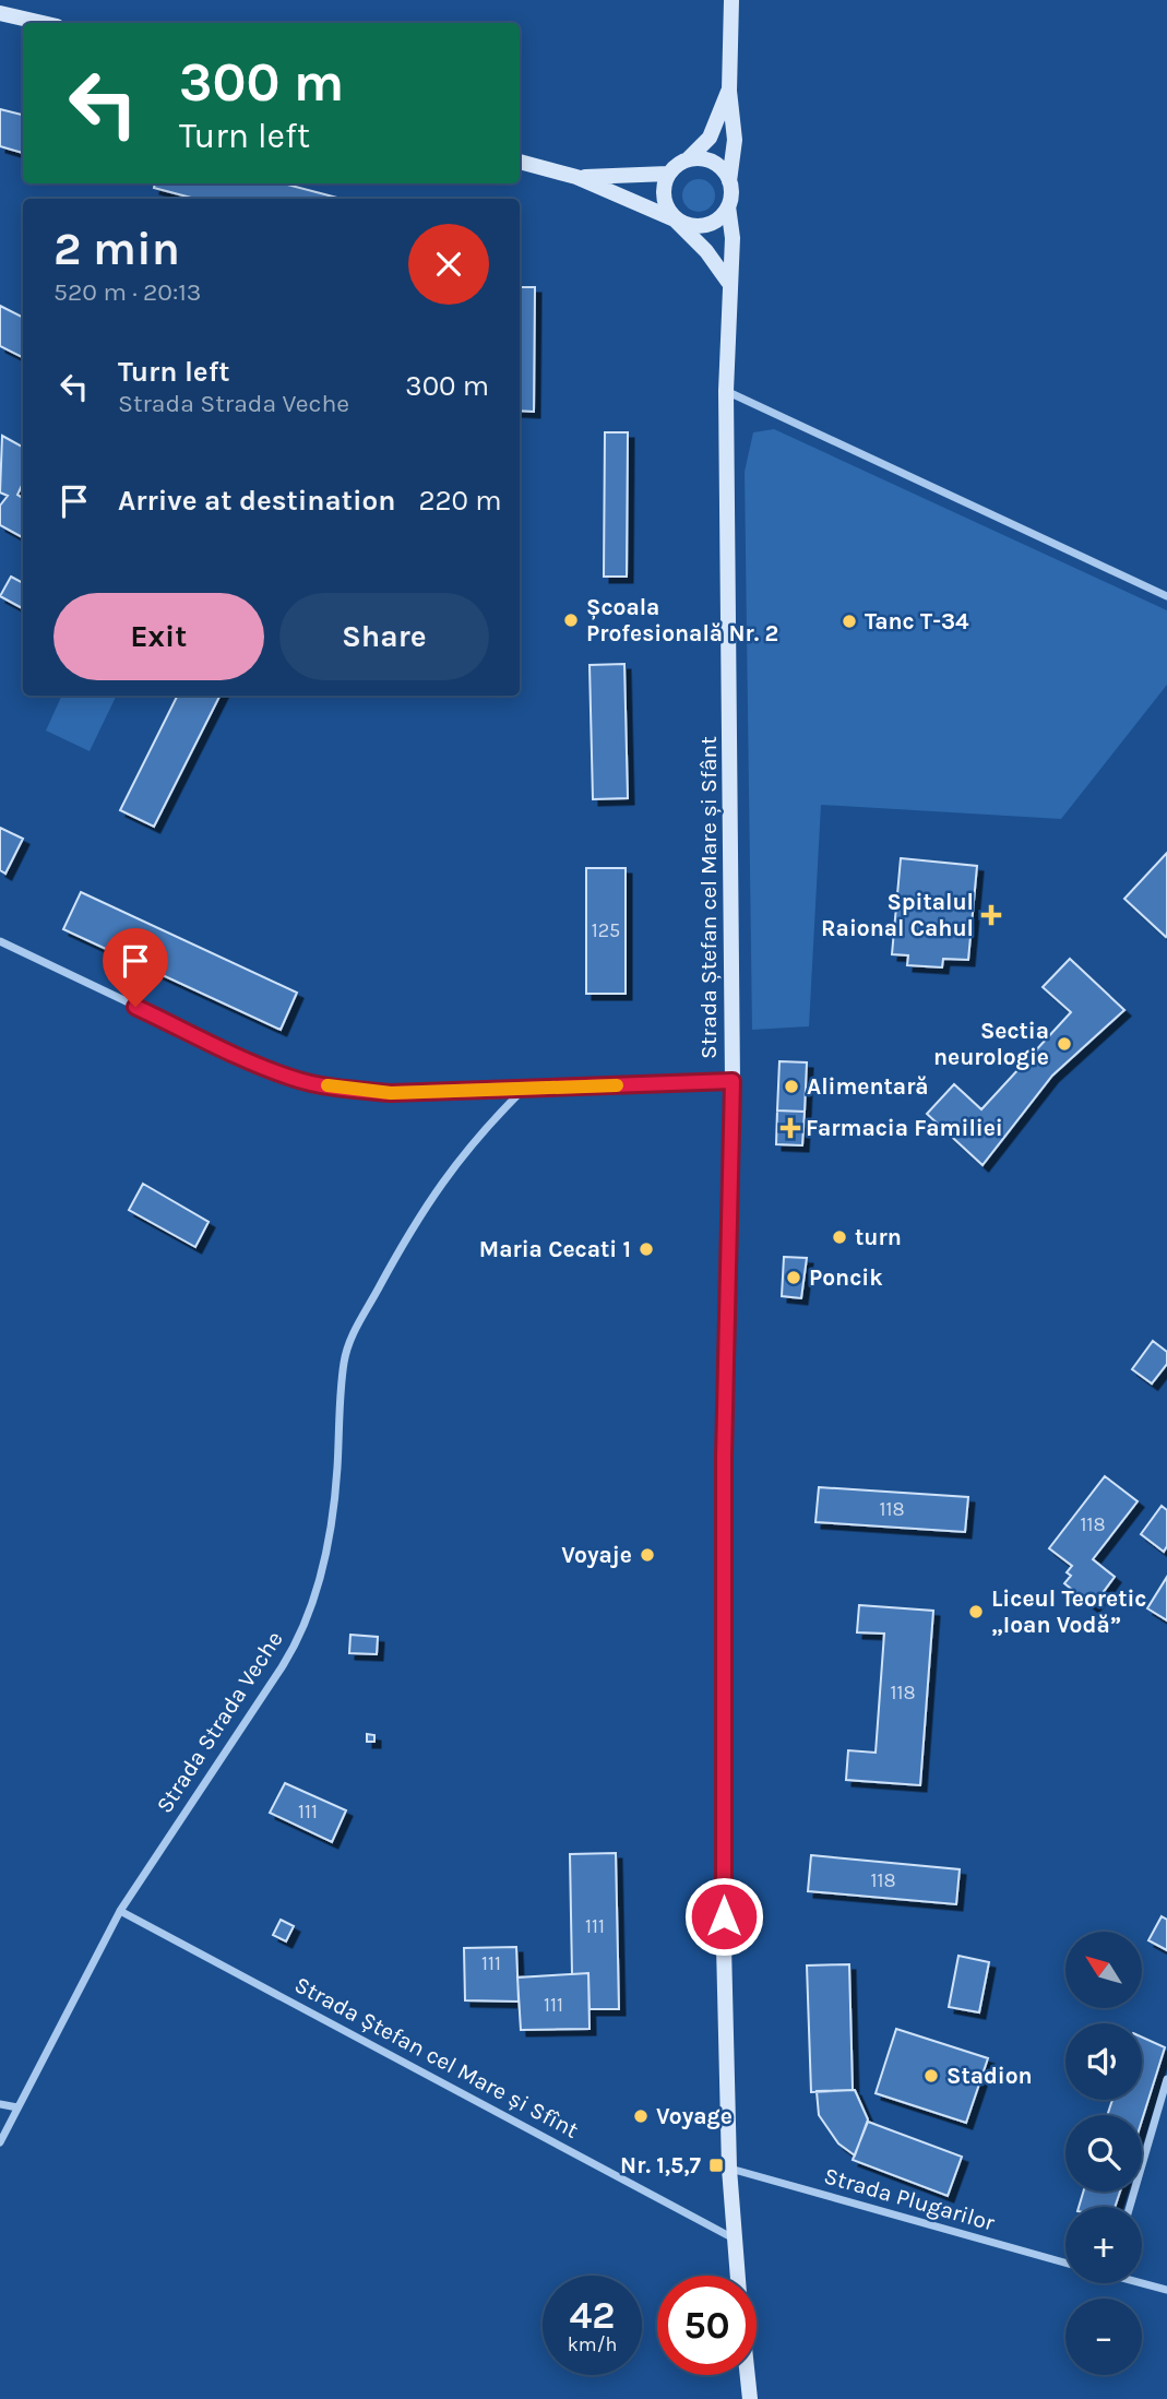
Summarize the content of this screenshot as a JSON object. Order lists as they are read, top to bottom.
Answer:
{
  "streets": {
    "main road": ["Strada Ștefan cel Mare și Sfânt"],
    "street": ["Strada Strada Veche", "Strada Ștefan cel Mare și Sfînt", "Strada Plugarilor"]
  },
  "crossings": [
    ["Strada Ștefan cel Mare și Sfânt", "Strada Ștefan cel Mare și Sfînt"],
    ["Strada Ștefan cel Mare și Sfânt", "Strada Plugarilor"],
    ["Strada Strada Veche", "Strada Ștefan cel Mare și Sfînt"]
  ],
  "places": {
    "other": [
      "Școala Profesională Nr. 2",
      "Tanc T-34",
      "Sectia neurologie",
      "Alimentară",
      "turn",
      "Maria Cecati 1",
      "Poncik",
      "Voyaje",
      "Liceul Teoretic „Ioan Vodă”",
      "Stadion",
      "Voyage"
    ],
    "health": ["Spitalul Raional Cahul", "Farmacia Familiei"],
    "transit": ["Nr. 1,5,7"]
  },
  "house_numbers": [
    "125",
    "118",
    "118",
    "118",
    "111",
    "118",
    "111",
    "111",
    "111"
  ],
  "north": "top left",
  "page": {
    "turn": ["300 m", "Turn left"],
    "heading": ["2 min", "520 m · 20:13"],
    "list": [
      {
        "name": "Turn left",
        "note": "Strada Strada Veche",
        "value": "300 m"
      },
      {
        "name": "Arrive at destination",
        "value": "220 m"
      }
    ],
    "buttons": ["Exit", "Share"],
    "map_buttons": ["+", "−"],
    "speed": "42 km/h",
    "limit": "50"
  }
}
